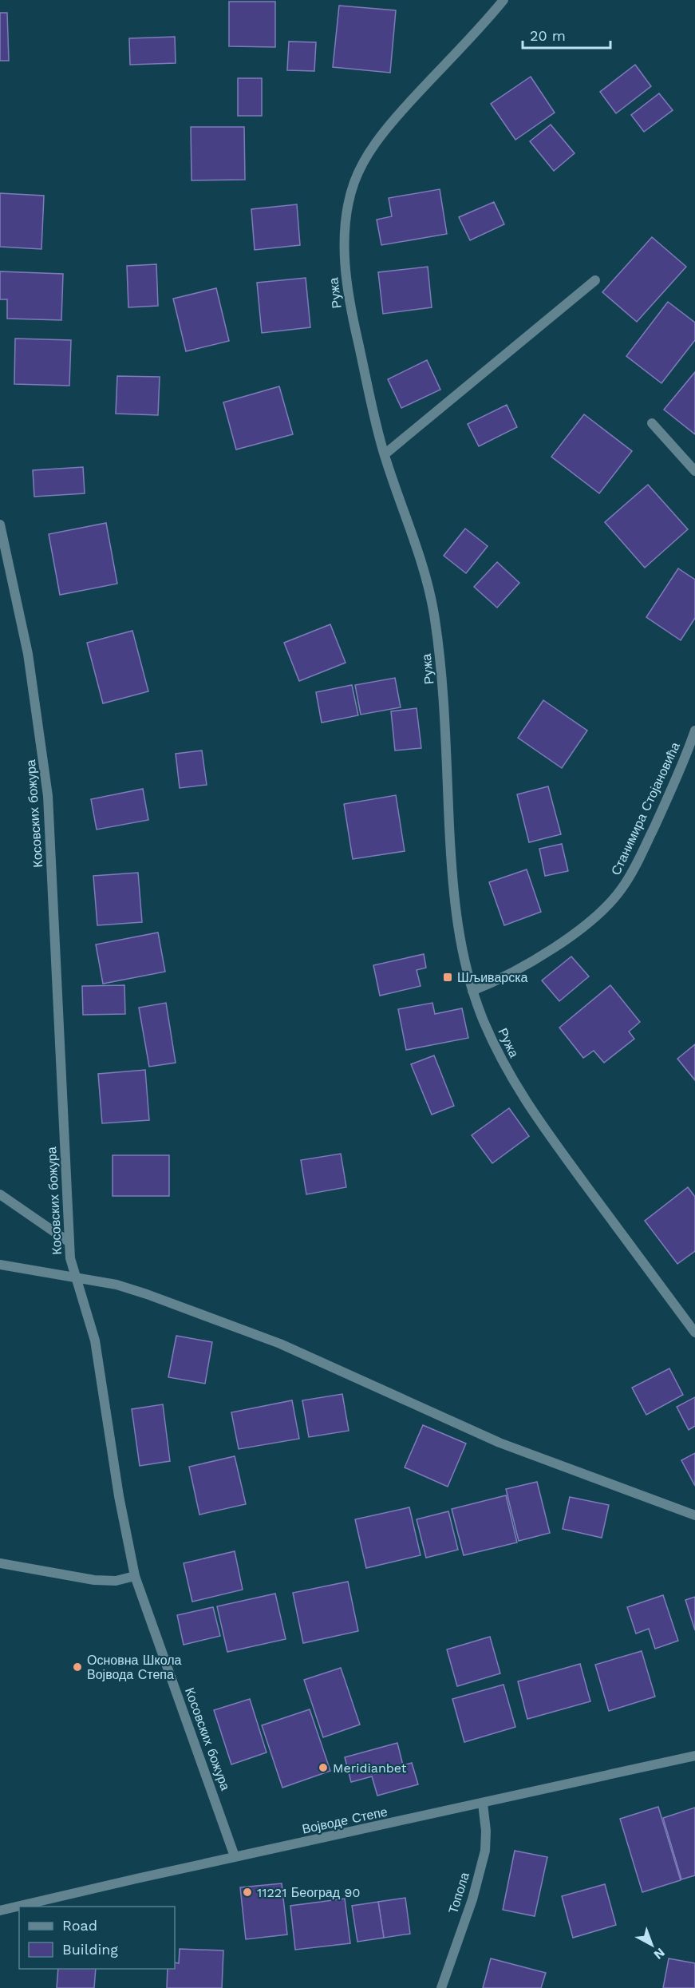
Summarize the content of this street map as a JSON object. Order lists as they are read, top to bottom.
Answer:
{
  "streets": {
    "street": [
      "Ружа",
      "Станимира Стојановића",
      "Косовских божура",
      "Војводе Степе",
      "Топола"
    ]
  },
  "crossings": [
    ["Ружа", "Станимира Стојановића"],
    ["Косовских божура", "Војводе Степе"],
    ["Војводе Степе", "Топола"]
  ],
  "places": {
    "transit": ["Шљиварска"],
    "other": ["Основна Школа Војвода Степа", "Meridianbet", "11221 Београд 90"]
  },
  "legend": ["Road", "Building"],
  "scale_bar": "20 m",
  "north": "bottom right"
}
